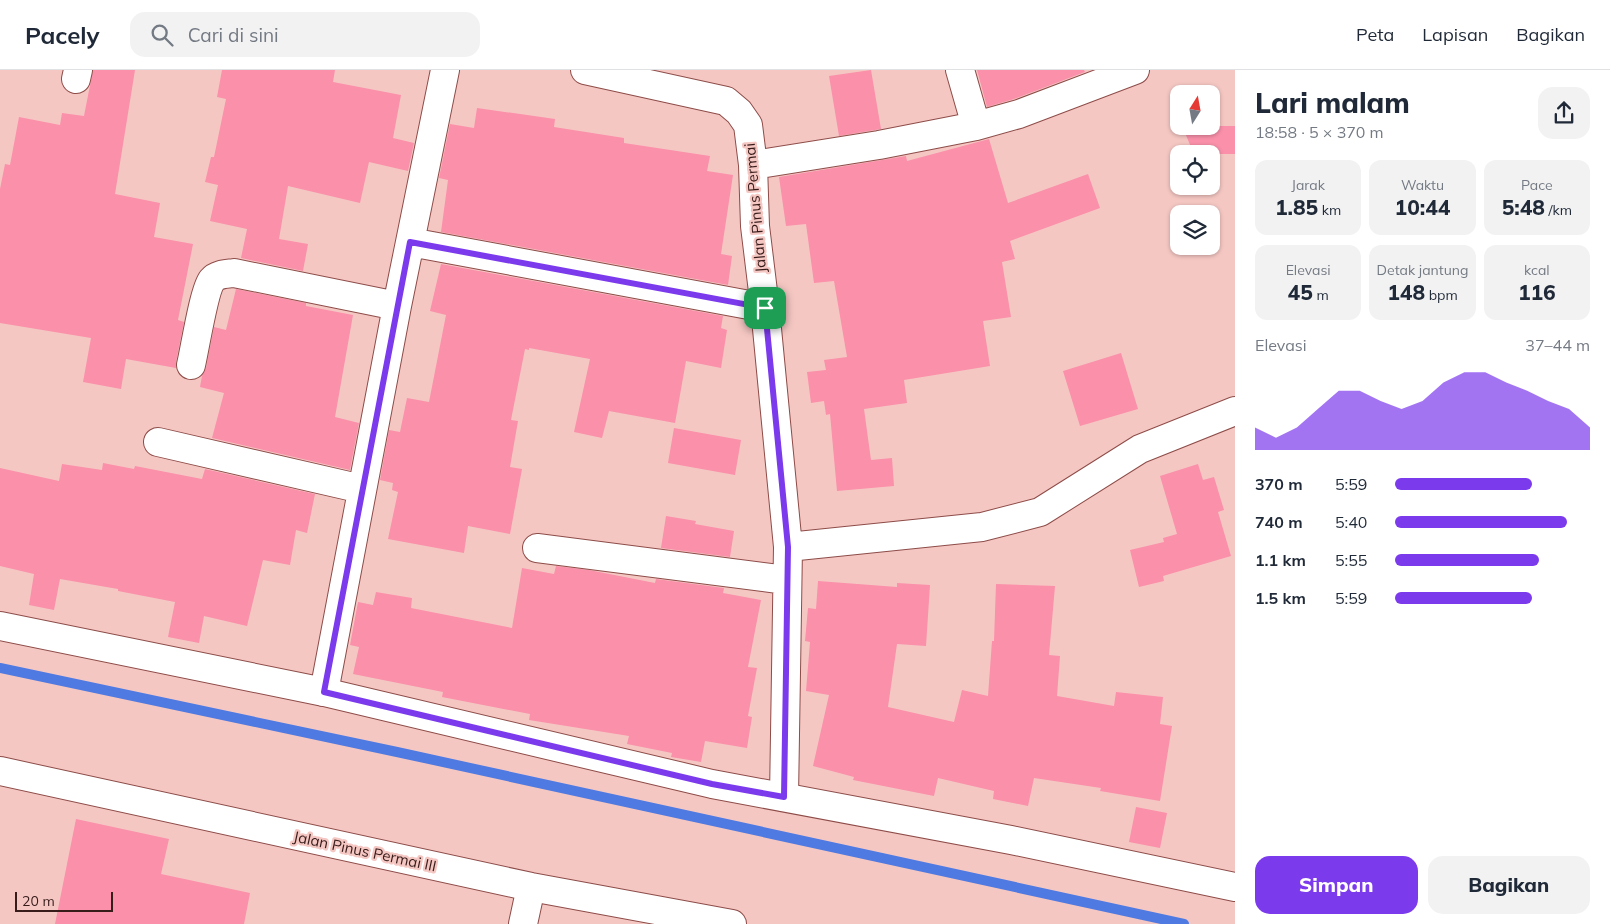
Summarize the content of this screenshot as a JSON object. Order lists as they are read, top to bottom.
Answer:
{
  "streets": {
    "street": ["Jalan Pinus Permai", "Jalan Pinus Permai III"]
  },
  "scale_bar": "20 m",
  "north": "top",
  "page": {
    "header": "Pacely",
    "search": "Cari di sini",
    "nav": ["Peta", "Lapisan", "Bagikan"],
    "heading": ["Lari malam", "18:58 · 5 × 370 m"],
    "stats": [
      ["Jarak", "1.85 km"],
      ["Waktu", "10:44"],
      ["Pace", "5:48 /km"],
      ["Elevasi", "45 m"],
      ["Detak jantung", "148 bpm"],
      ["kcal", "116"]
    ],
    "chart": ["Elevasi", "37–44 m"],
    "list": [
      {
        "name": "370 m",
        "note": "5:59"
      },
      {
        "name": "740 m",
        "note": "5:40"
      },
      {
        "name": "1.1 km",
        "note": "5:55"
      },
      {
        "name": "1.5 km",
        "note": "5:59"
      }
    ],
    "buttons": ["Simpan", "Bagikan"],
    "scale": "20 m"
  }
}
